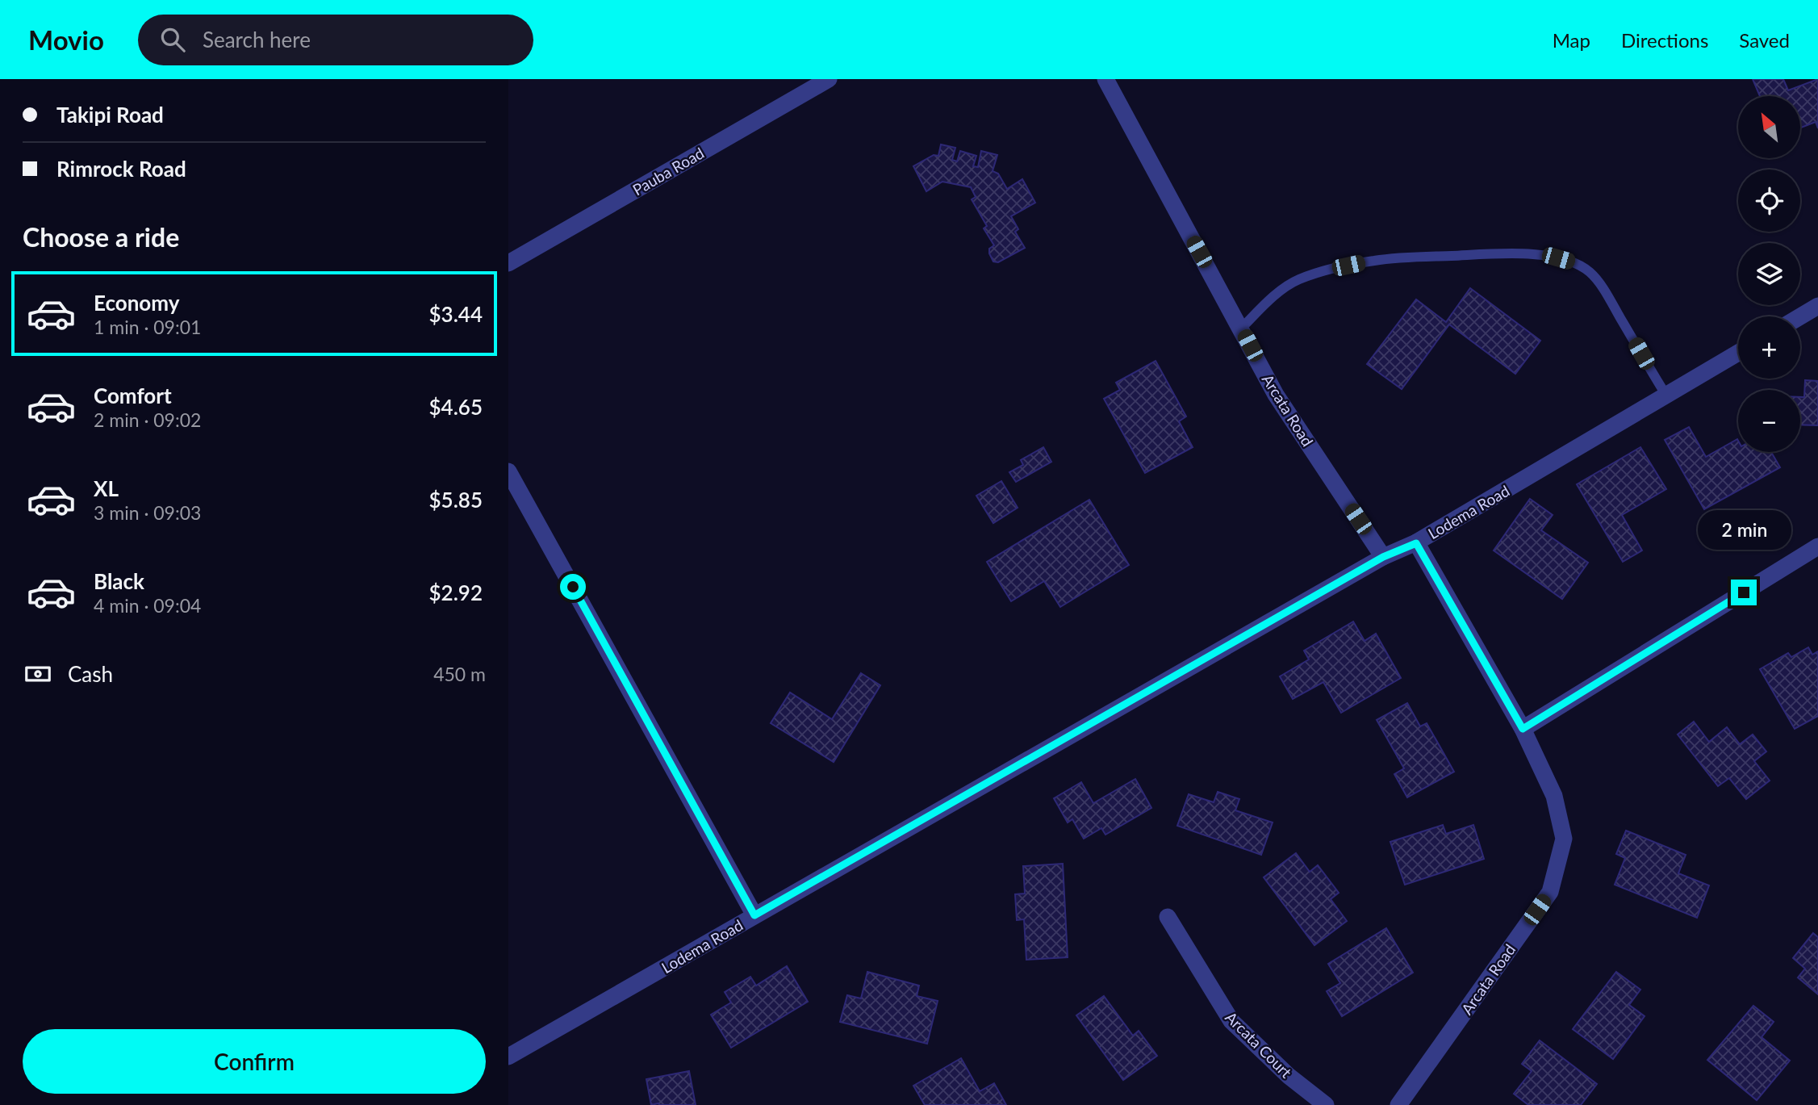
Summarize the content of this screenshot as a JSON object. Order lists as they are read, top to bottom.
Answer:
{
  "streets": {
    "street": [
      "Pauba Road",
      "Arcata Road",
      "Lodema Road",
      "Arcata Court"
    ]
  },
  "crossings": [
    ["Arcata Road", "Lodema Road"]
  ],
  "north": "top left",
  "page": {
    "header": "Movio",
    "search": "Search here",
    "nav": ["Map", "Directions", "Saved"],
    "banner": ["Takipi Road", "Rimrock Road"],
    "map_buttons": ["+", "−"],
    "heading": "Choose a ride",
    "list": [
      {
        "name": "Economy",
        "note": "1 min · 09:01",
        "value": "$3.44"
      },
      {
        "name": "Comfort",
        "note": "2 min · 09:02",
        "value": "$4.65"
      },
      {
        "name": "XL",
        "note": "3 min · 09:03",
        "value": "$5.85"
      },
      {
        "name": "Black",
        "note": "4 min · 09:04",
        "value": "$2.92"
      }
    ],
    "bubble": "2 min",
    "pay": ["Cash", "450 m"],
    "buttons": "Confirm"
  }
}
